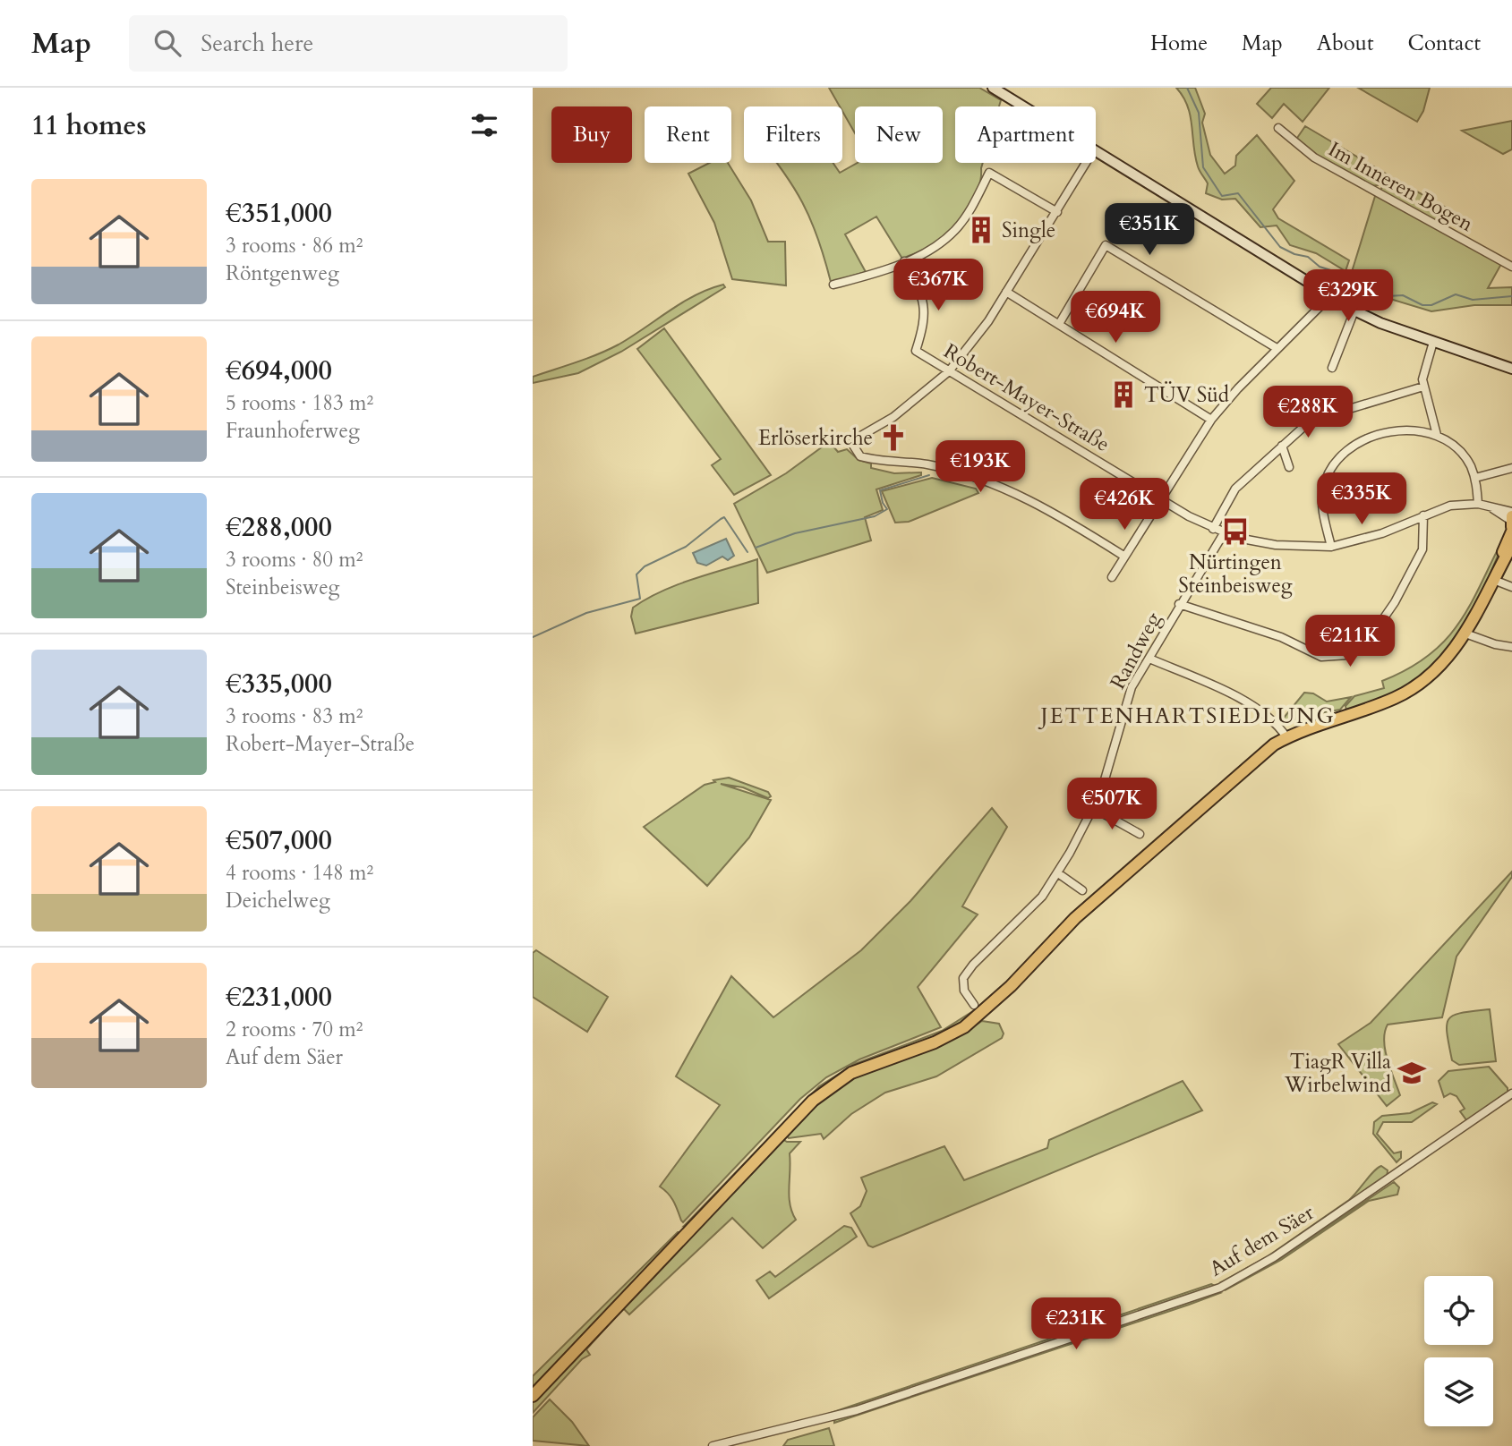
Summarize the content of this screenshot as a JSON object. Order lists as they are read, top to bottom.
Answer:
{
  "streets": {
    "street": [
      "Im Inneren Bogen",
      "Robert-Mayer-Straße",
      "Randweg",
      "Auf dem Säer"
    ]
  },
  "crossings": [
    ["Robert-Mayer-Straße", "Randweg"]
  ],
  "districts": ["JETTENHARTSIEDLUNG"],
  "places": {
    "building": ["Single", "TÜV Süd"],
    "church": ["Erlöserkirche"],
    "bus stop": ["Nürtingen Steinbeisweg"],
    "school or university": ["TiagR Villa Wirbelwind"]
  },
  "page": {
    "header": "Map",
    "search": "Search here",
    "nav": [
      "Home",
      "Map",
      "About",
      "Contact"
    ],
    "heading": "11 homes",
    "chip": [
      "Buy",
      "Rent",
      "Filters",
      "New",
      "Apartment"
    ],
    "list": [
      {
        "name": "€351,000",
        "note": "3 rooms · 86 m² · Röntgenweg"
      },
      {
        "name": "€694,000",
        "note": "5 rooms · 183 m² · Fraunhoferweg"
      },
      {
        "name": "€288,000",
        "note": "3 rooms · 80 m² · Steinbeisweg"
      },
      {
        "name": "€335,000",
        "note": "3 rooms · 83 m² · Robert-Mayer-Straße"
      },
      {
        "name": "€507,000",
        "note": "4 rooms · 148 m² · Deichelweg"
      },
      {
        "name": "€231,000",
        "note": "2 rooms · 70 m² · Auf dem Säer"
      }
    ],
    "price": [
      "€351K",
      "€367K",
      "€329K",
      "€694K",
      "€288K",
      "€193K",
      "€335K",
      "€426K",
      "€211K",
      "€507K",
      "€231K"
    ]
  }
}
